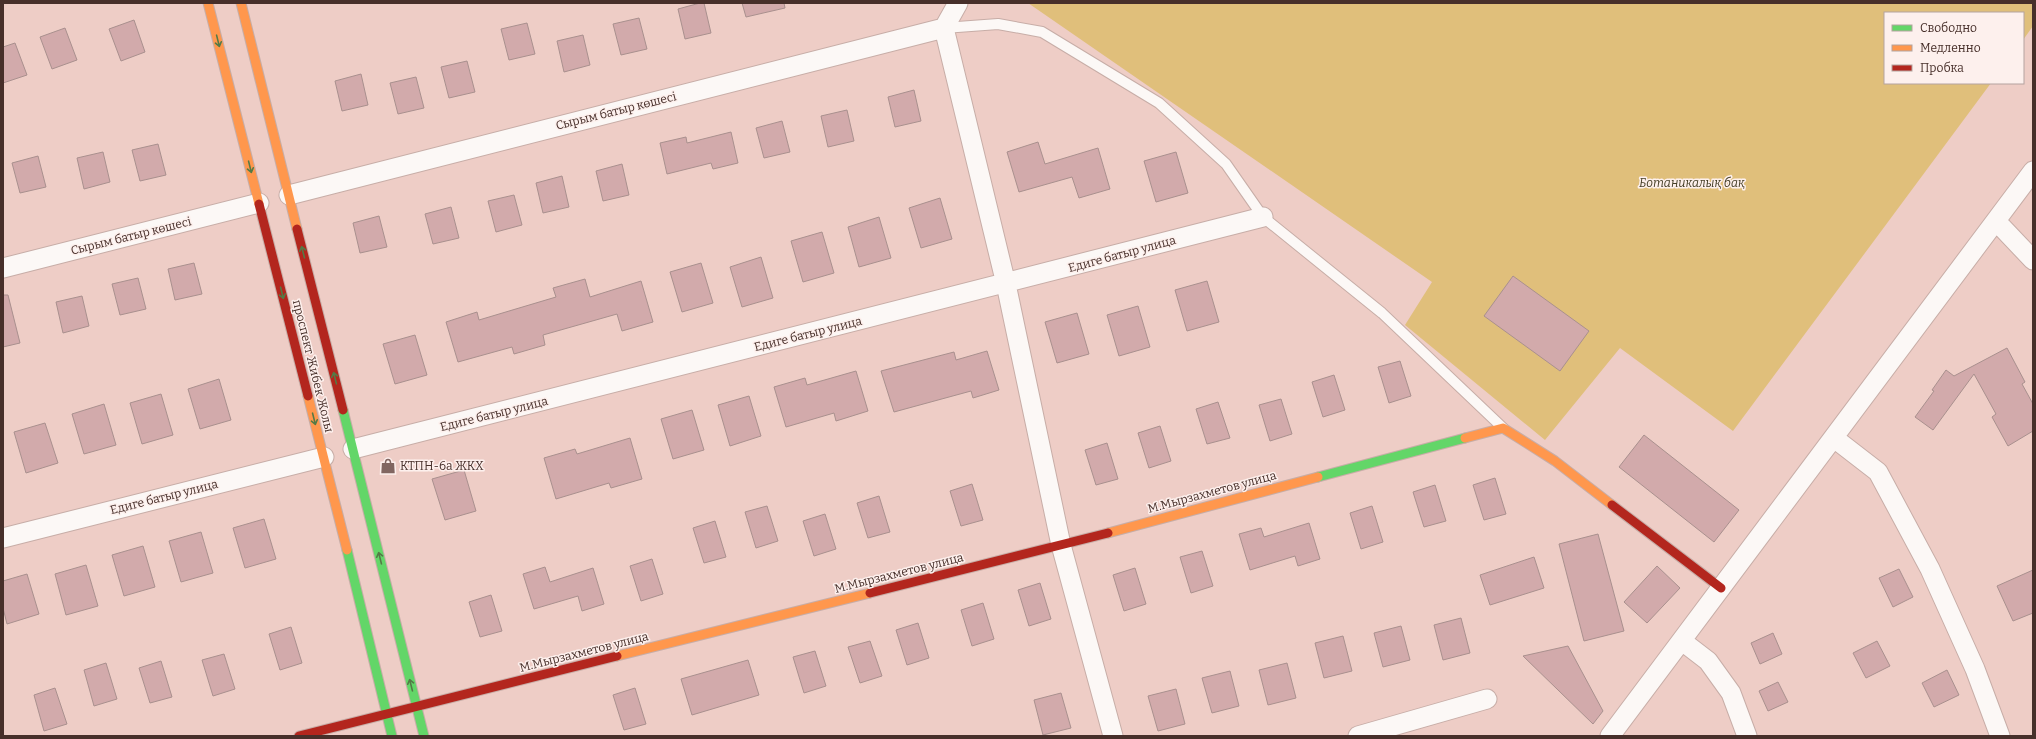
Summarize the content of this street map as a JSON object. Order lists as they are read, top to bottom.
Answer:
{
  "streets": {
    "street": [
      "Сырым батыр көшесі",
      "Едиге батыр улица",
      "проспект Жибек Жолы",
      "М.Мырзахметов улица"
    ]
  },
  "crossings": [
    ["Сырым батыр көшесі", "проспект Жибек Жолы"],
    ["Едиге батыр улица", "проспект Жибек Жолы"],
    ["проспект Жибек Жолы", "М.Мырзахметов улица"]
  ],
  "parks": ["Ботаникалық бақ"],
  "places": {
    "shop": ["КТПН-6а ЖКХ"]
  },
  "legend": ["Свободно", "Медленно", "Пробка"]
}
